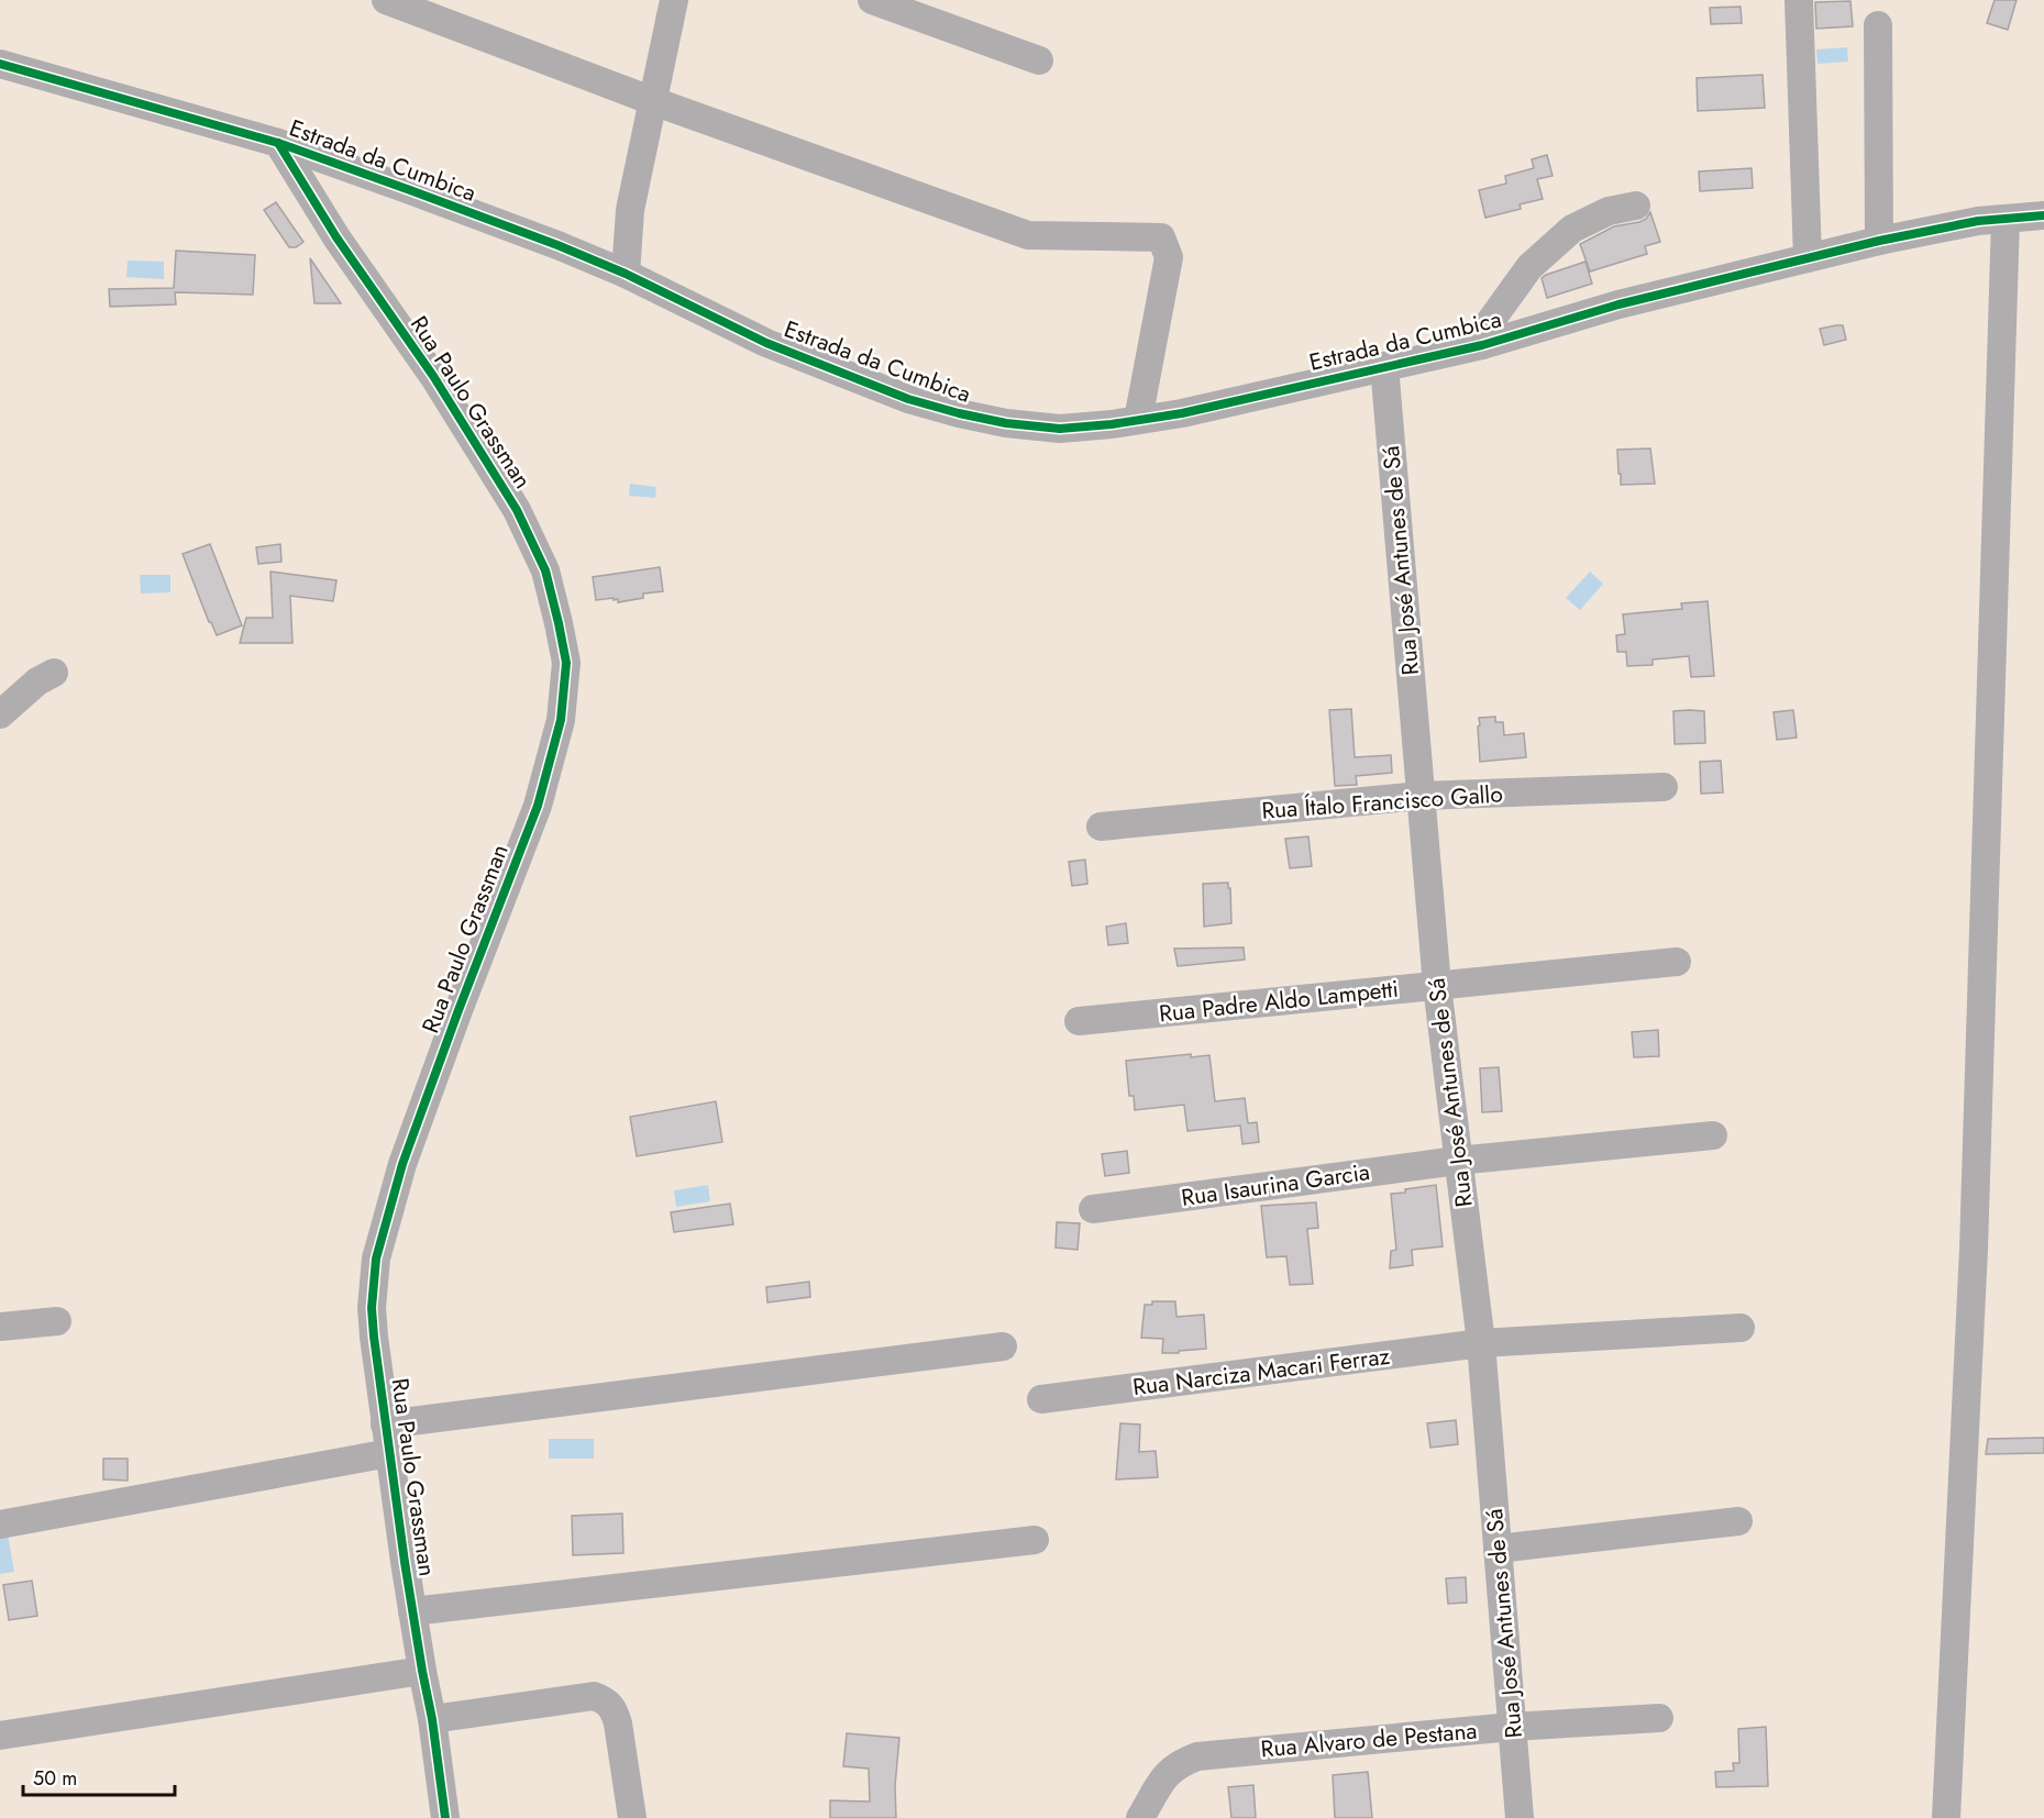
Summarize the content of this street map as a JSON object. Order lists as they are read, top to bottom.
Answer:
{
  "streets": {
    "street": [
      "Estrada da Cumbica",
      "Rua Paulo Grassman",
      "Rua José Antunes de Sá",
      "Rua Ítalo Francisco Gallo",
      "Rua Padre Aldo Lampetti",
      "Rua Isaurina Garcia",
      "Rua Narciza Macari Ferraz",
      "Rua Alvaro de Pestana"
    ]
  },
  "crossings": [
    ["Estrada da Cumbica", "Rua Paulo Grassman"],
    ["Estrada da Cumbica", "Rua José Antunes de Sá"],
    ["Rua José Antunes de Sá", "Rua Ítalo Francisco Gallo"],
    ["Rua José Antunes de Sá", "Rua Padre Aldo Lampetti"],
    ["Rua José Antunes de Sá", "Rua Isaurina Garcia"],
    ["Rua José Antunes de Sá", "Rua Narciza Macari Ferraz"],
    ["Rua José Antunes de Sá", "Rua Alvaro de Pestana"]
  ],
  "scale_bar": "50 m"
}
